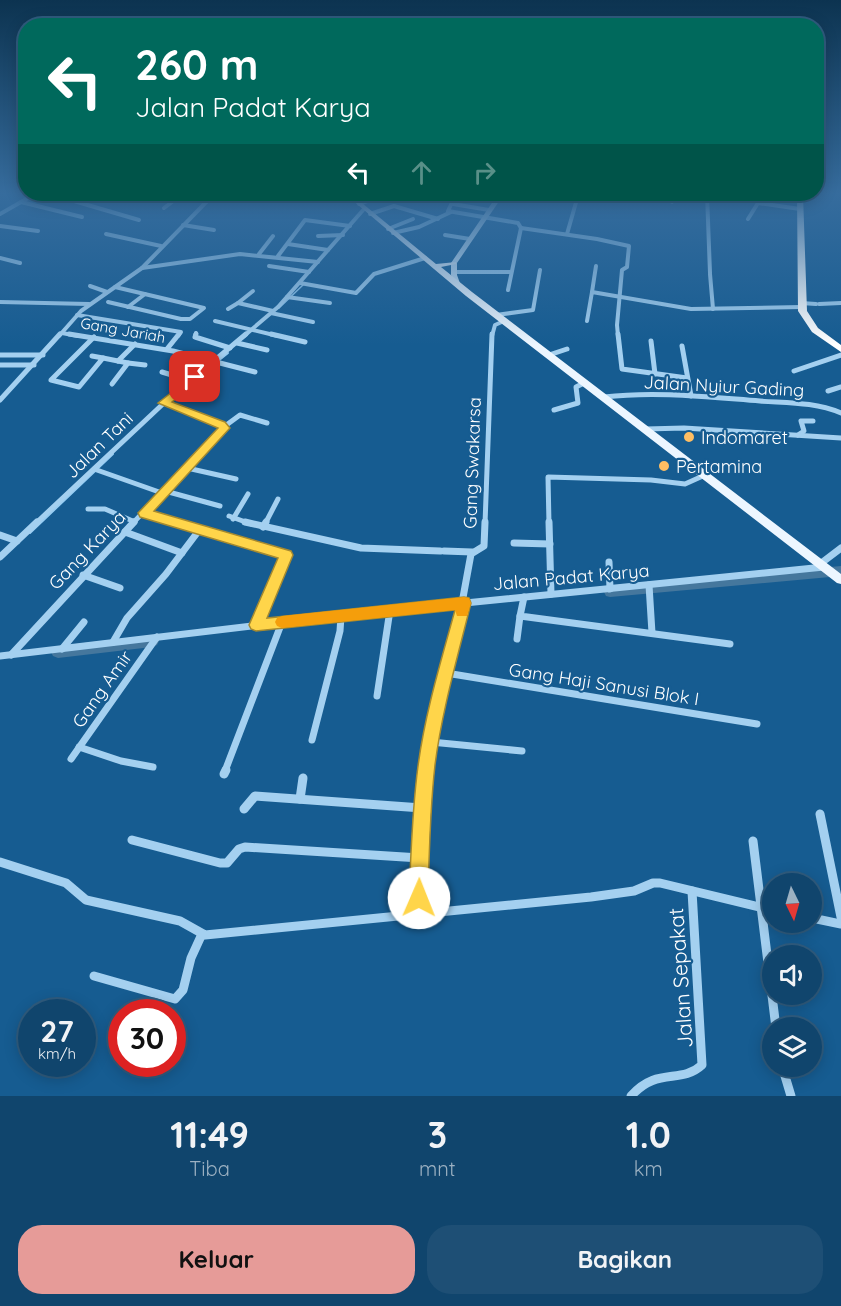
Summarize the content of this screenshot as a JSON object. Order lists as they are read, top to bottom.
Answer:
{
  "streets": {
    "street": [
      "Gang Jariah",
      "Jalan Nyiur Gading",
      "Jalan Tani",
      "Gang Swakarsa",
      "Gang Karya",
      "Jalan Padat Karya",
      "Gang Haji Sanusi Blok I",
      "Gang Amir",
      "Jalan Sepakat"
    ]
  },
  "crossings": [
    ["Gang Jariah", "Jalan Tani"],
    ["Gang Swakarsa", "Jalan Padat Karya"],
    ["Gang Swakarsa", "Gang Haji Sanusi Blok I"],
    ["Gang Karya", "Jalan Padat Karya"],
    ["Jalan Padat Karya", "Gang Amir"]
  ],
  "places": ["Indomaret", "Pertamina"],
  "north": "bottom",
  "page": {
    "turn": ["260 m", "Jalan Padat Karya"],
    "speed": "27 km/h",
    "limit": "30",
    "eta": [
      "11:49",
      "Tiba",
      "3",
      "mnt",
      "1.0",
      "km"
    ],
    "buttons": ["Keluar", "Bagikan"]
  }
}
